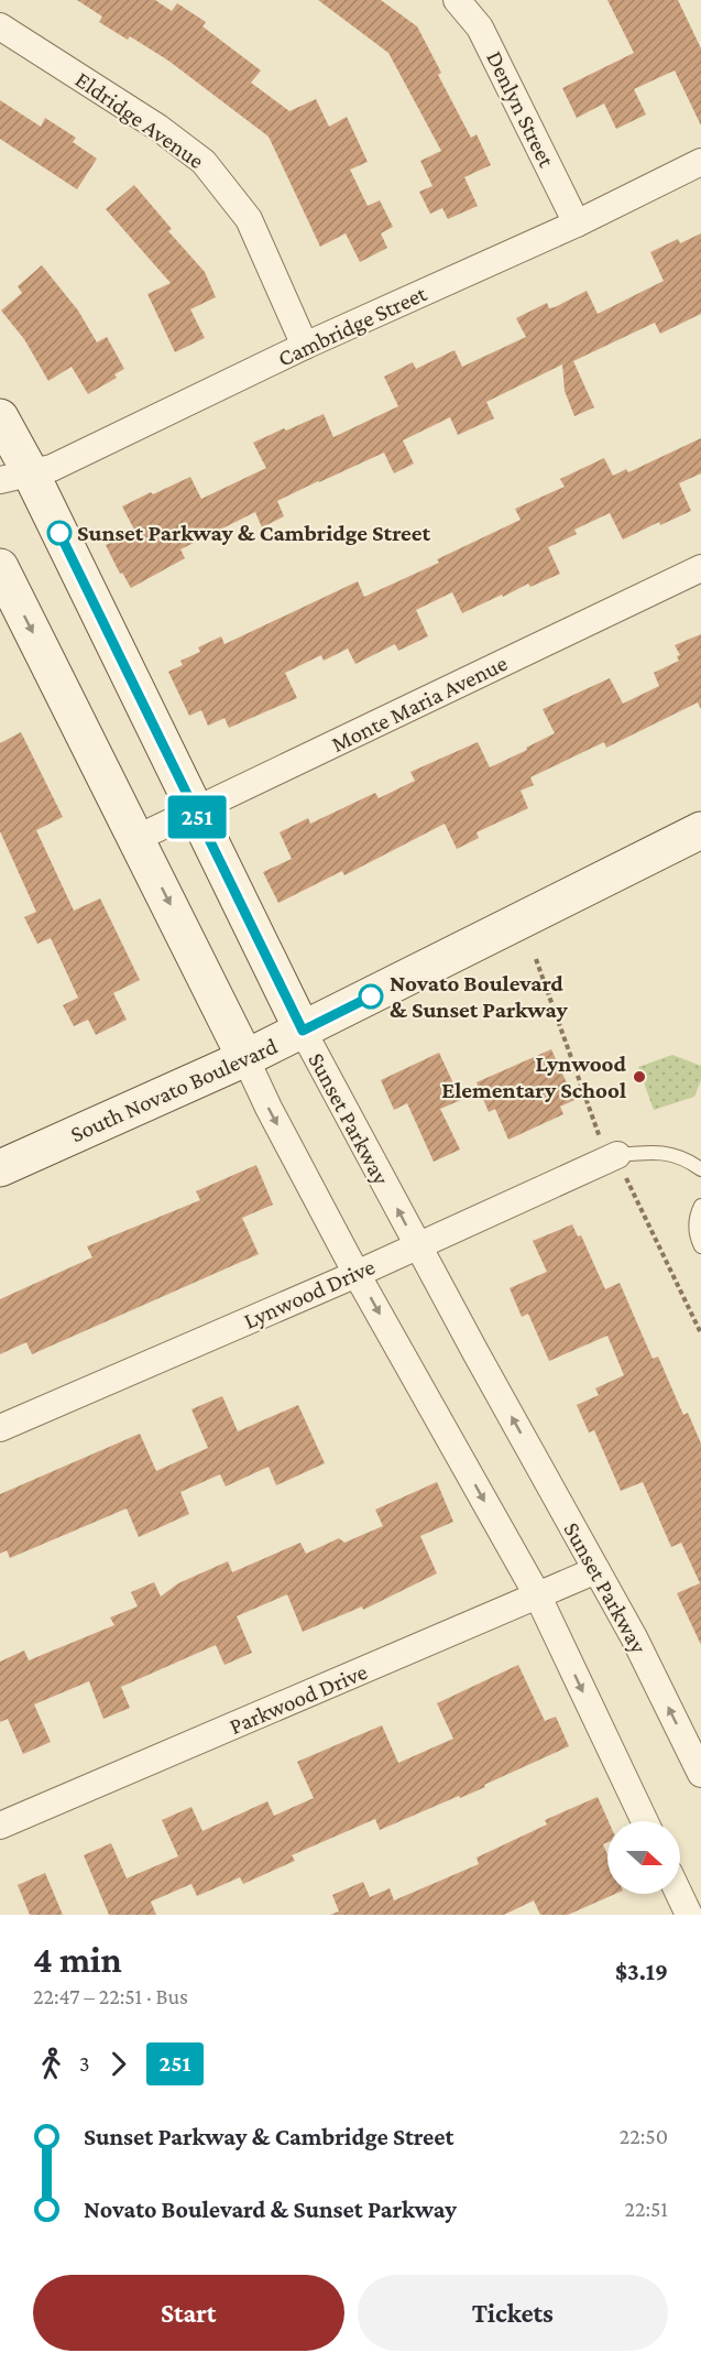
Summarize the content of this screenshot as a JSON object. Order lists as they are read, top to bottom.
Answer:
{
  "streets": {
    "main road": ["South Novato Boulevard", "Sunset Parkway"],
    "street": [
      "Denlyn Street",
      "Eldridge Avenue",
      "Cambridge Street",
      "Monte Maria Avenue",
      "Lynwood Drive",
      "Parkwood Drive"
    ]
  },
  "crossings": [
    ["Denlyn Street", "Cambridge Street"],
    ["Eldridge Avenue", "Cambridge Street"],
    ["Cambridge Street", "Sunset Parkway"],
    ["Monte Maria Avenue", "Sunset Parkway"],
    ["South Novato Boulevard", "Sunset Parkway"],
    ["Sunset Parkway", "Lynwood Drive"],
    ["Sunset Parkway", "Parkwood Drive"]
  ],
  "one_way": ["Sunset Parkway"],
  "places": ["Sunset Parkway & Cambridge Street", "Novato Boulevard & Sunset Parkway", "Lynwood Elementary School"],
  "lines": ["bus line 251"],
  "north": "right",
  "page": {
    "on_map": "251",
    "heading": ["4 min", "22:47 – 22:51 · Bus", "$3.19"],
    "legs": ["3", "251"],
    "list": [
      {
        "name": "Sunset Parkway & Cambridge Street",
        "value": "22:50"
      },
      {
        "name": "Novato Boulevard & Sunset Parkway",
        "value": "22:51"
      }
    ],
    "buttons": ["Start", "Tickets"]
  }
}
